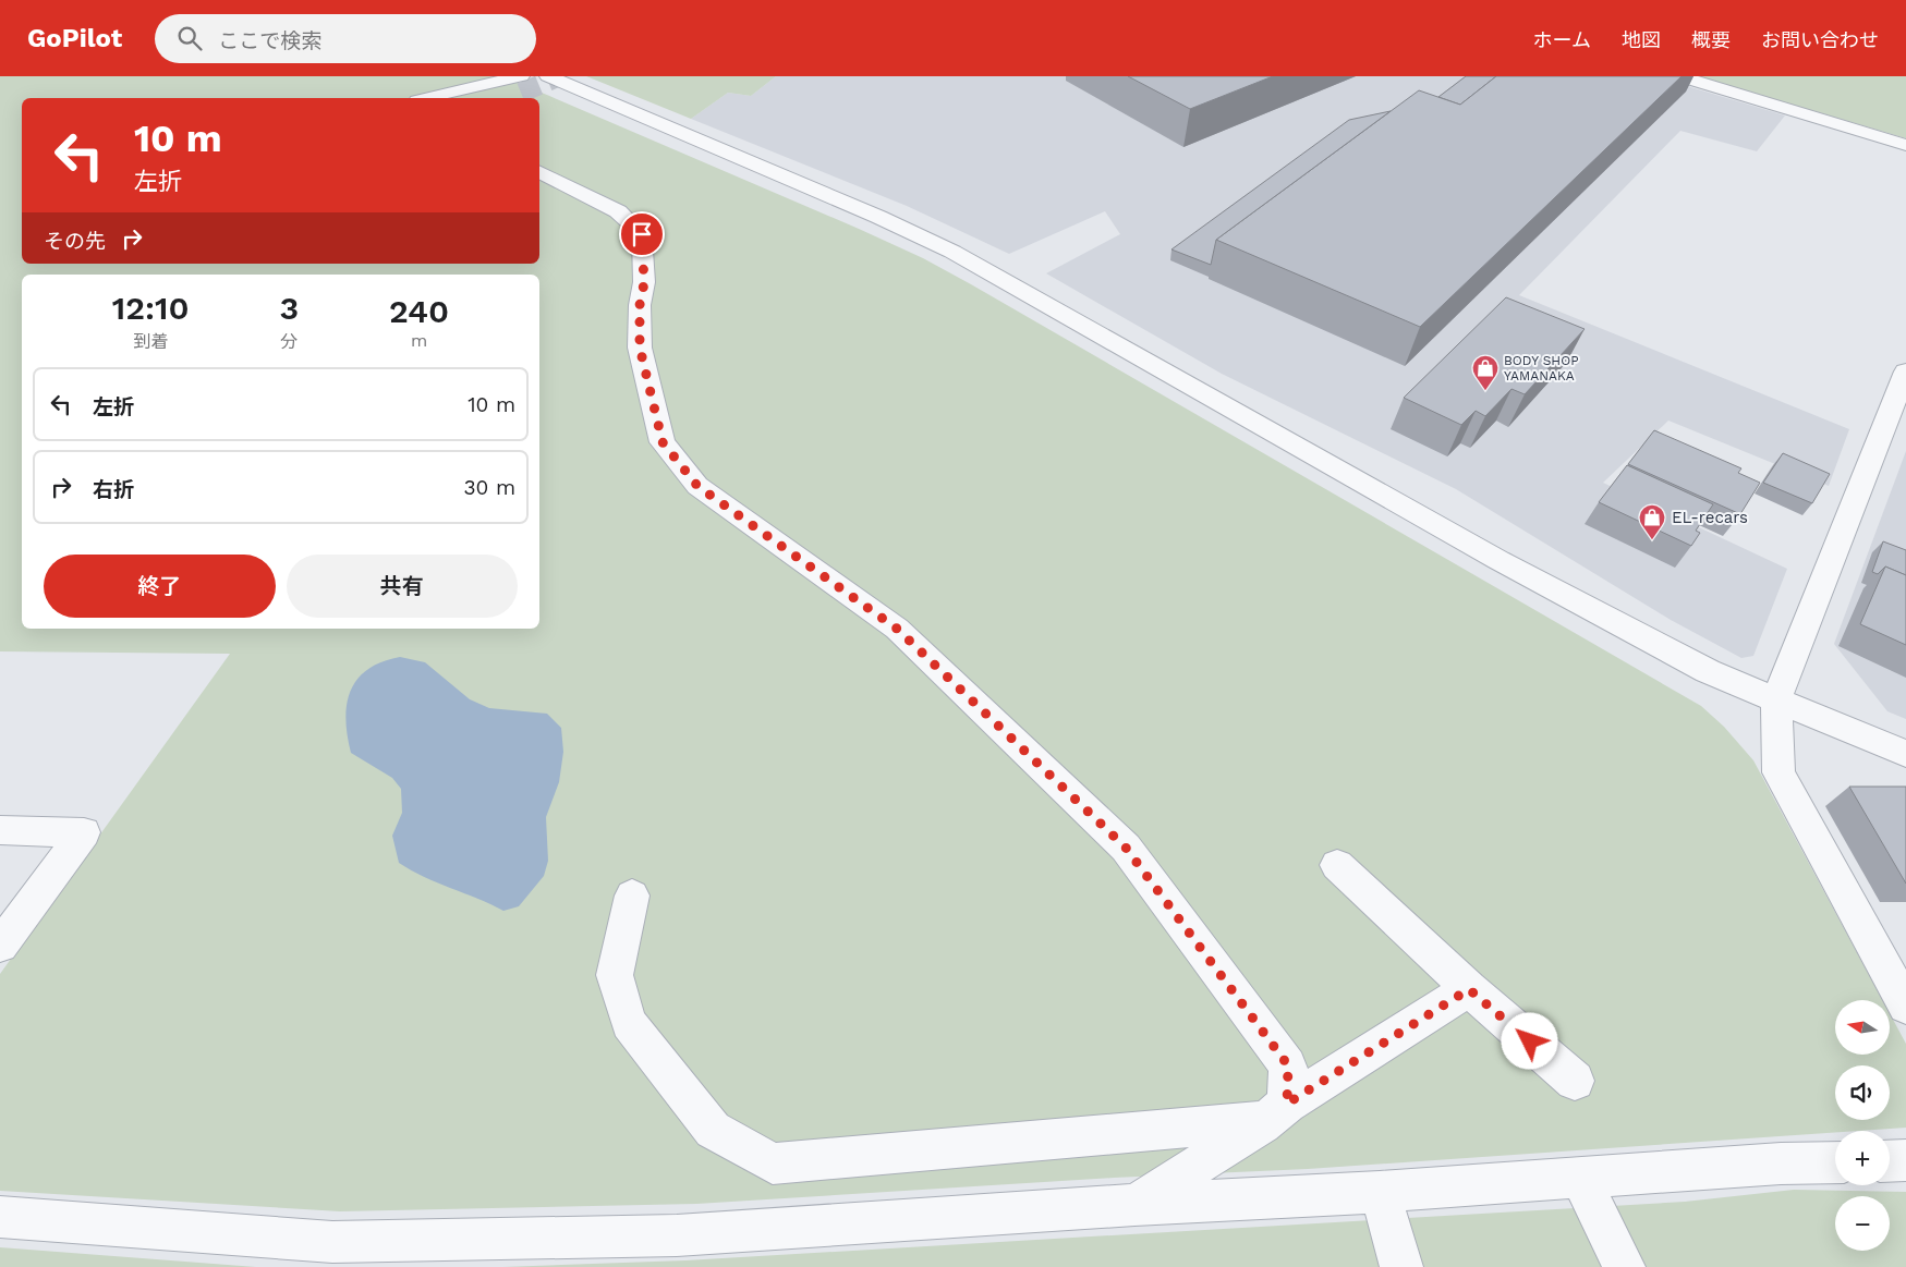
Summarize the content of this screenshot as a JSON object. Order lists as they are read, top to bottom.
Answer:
{
  "places": {
    "shop": ["BODY SHOP YAMANAKA", "EL-recars"]
  },
  "north": "left",
  "page": {
    "header": "GoPilot",
    "search": "ここで検索",
    "nav": [
      "ホーム",
      "地図",
      "概要",
      "お問い合わせ"
    ],
    "turn": ["10 m", "左折"],
    "then": "その先",
    "eta": [
      "12:10",
      "到着",
      "3",
      "分",
      "240",
      "m"
    ],
    "list": [
      {
        "name": "左折",
        "value": "10 m"
      },
      {
        "name": "右折",
        "value": "30 m"
      }
    ],
    "buttons": ["終了", "共有"],
    "map_buttons": ["+", "−"]
  }
}
